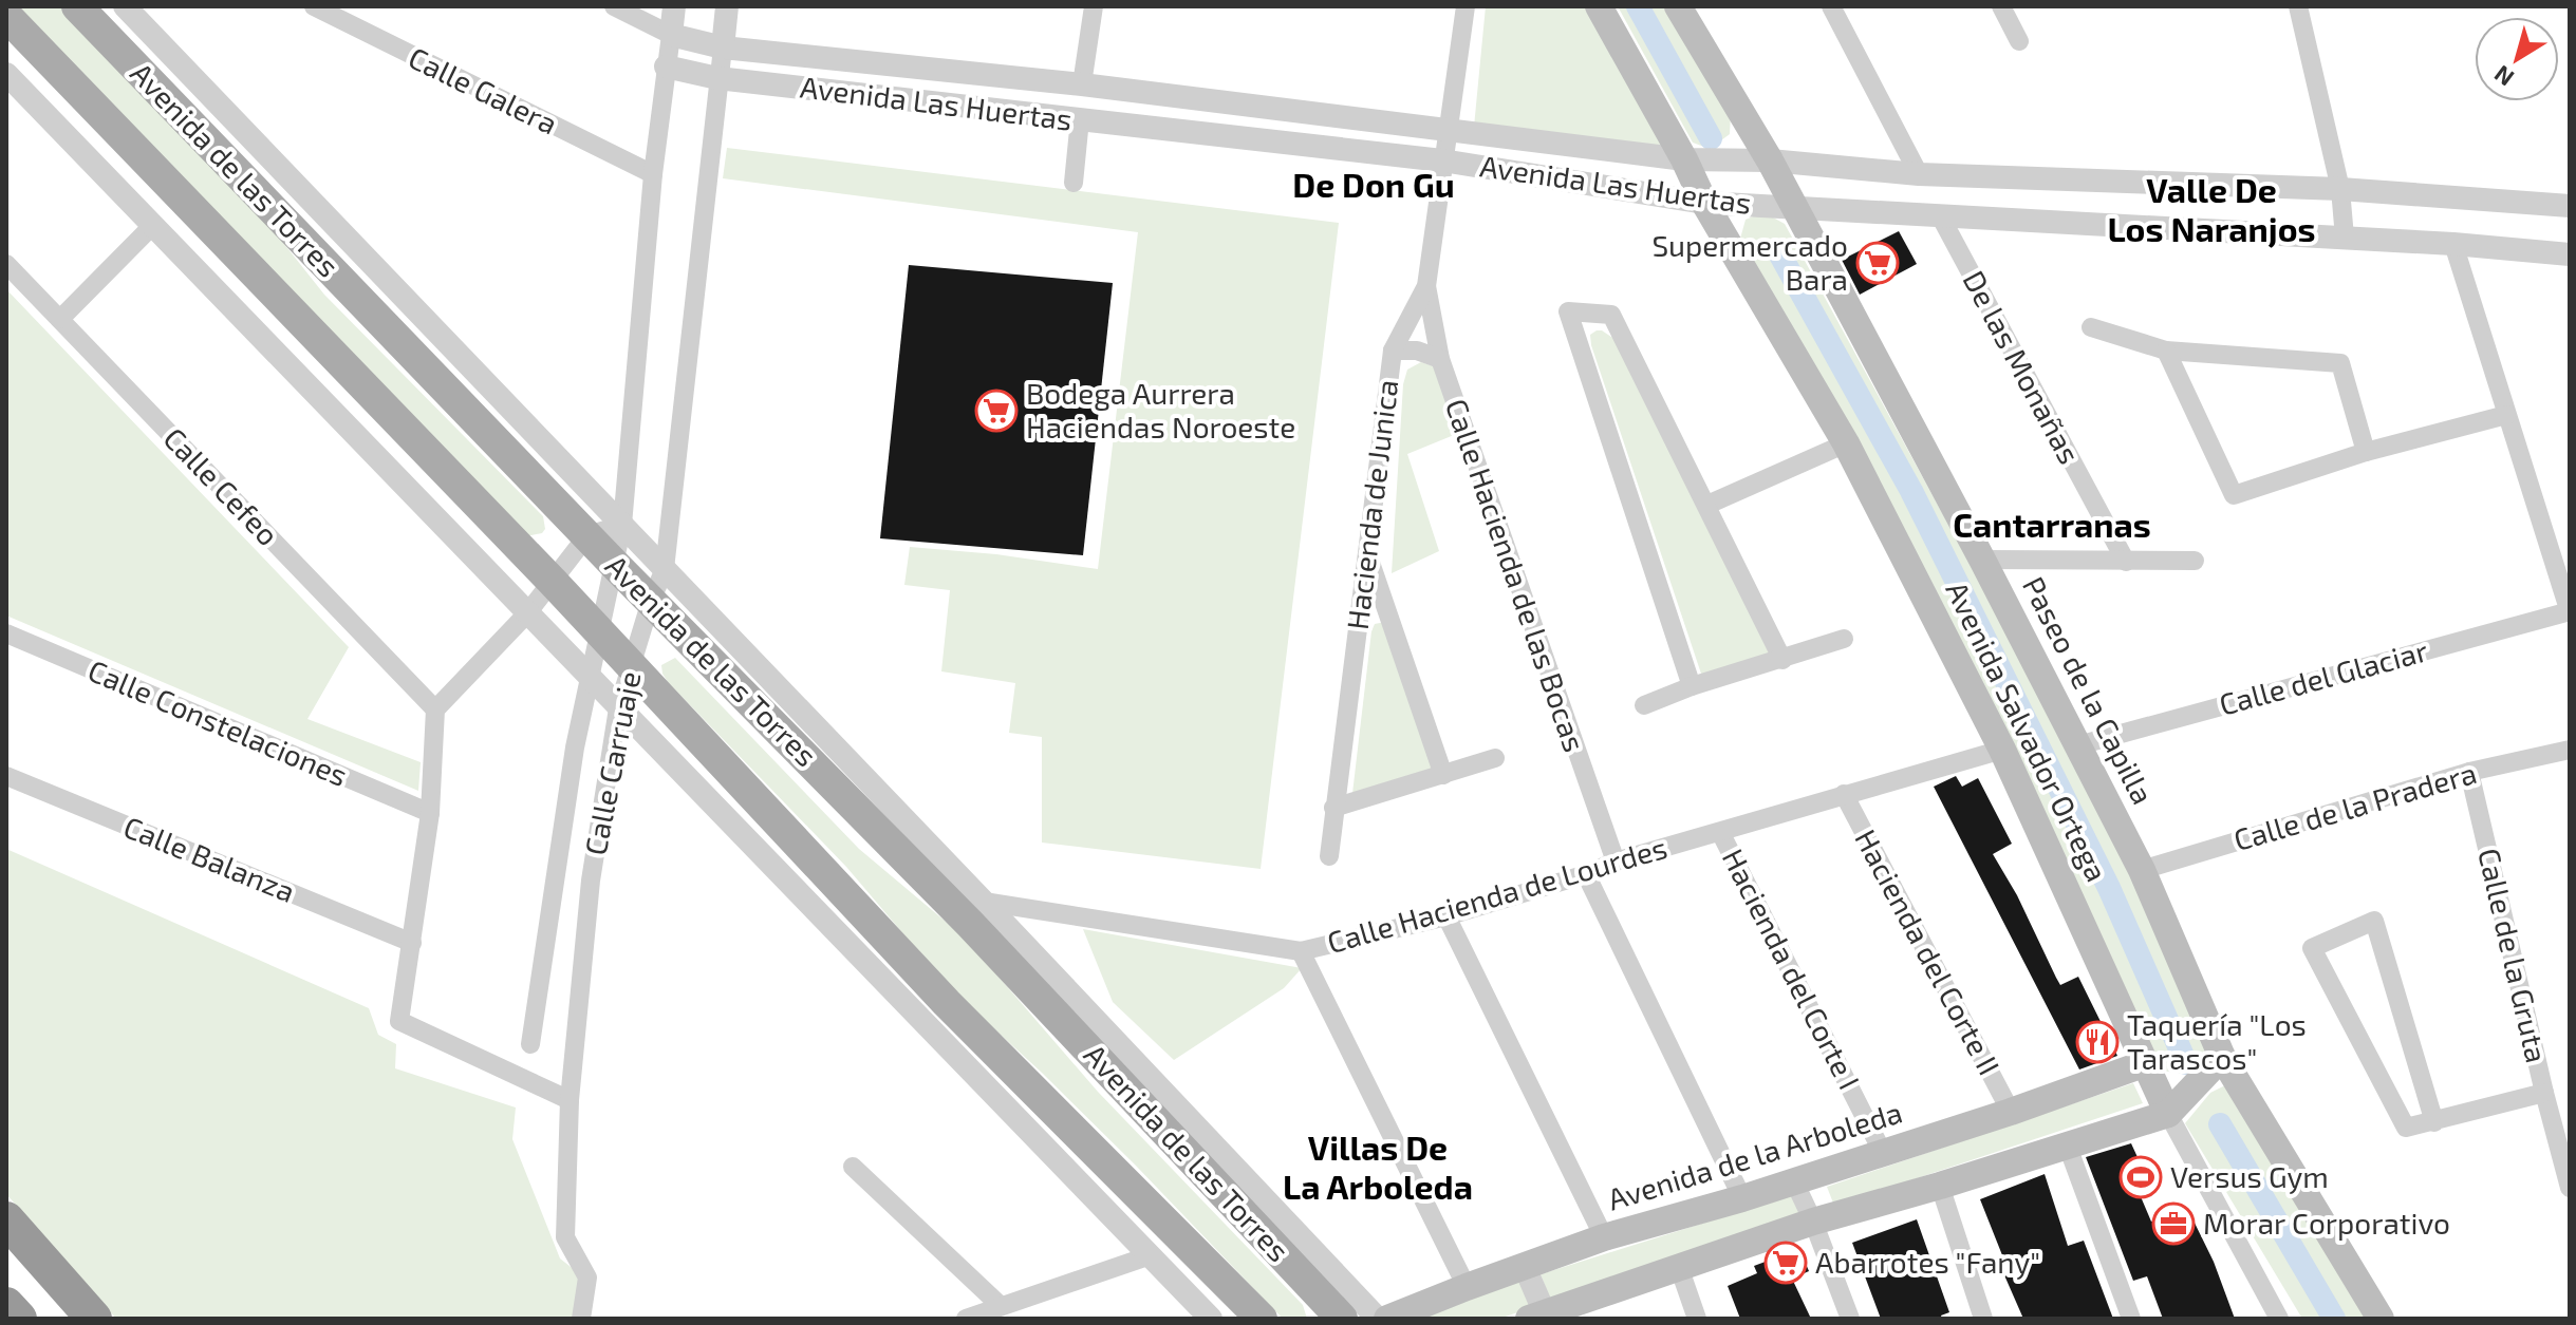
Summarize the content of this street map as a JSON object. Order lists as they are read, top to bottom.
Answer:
{
  "streets": {
    "main road": [
      "Avenida de las Torres",
      "Paseo de la Capilla",
      "Avenida Salvador Ortega",
      "Avenida de la Arboleda"
    ],
    "street": [
      "Calle Galera",
      "Avenida Las Huertas",
      "De las Monañas",
      "Calle Cefeo",
      "Hacienda de Junica",
      "Calle Hacienda de las Bocas",
      "Calle del Glaciar",
      "Calle Constelaciones",
      "Calle Carruaje",
      "Calle de la Pradera",
      "Calle Balanza",
      "Calle Hacienda de Lourdes",
      "Hacienda del Corte II",
      "Calle de la Gruta",
      "Hacienda del Corte I"
    ]
  },
  "crossings": [
    ["Calle Galera", "Calle Carruaje"],
    ["Avenida Las Huertas", "De las Monañas"],
    ["Avenida Las Huertas", "Hacienda de Junica"],
    ["Avenida Las Huertas", "Paseo de la Capilla"],
    ["Avenida Las Huertas", "Avenida Salvador Ortega"],
    ["Avenida Las Huertas", "Calle Carruaje"],
    ["Avenida de las Torres", "Calle Carruaje"],
    ["Avenida de las Torres", "Calle Hacienda de Lourdes"],
    ["Hacienda de Junica", "Calle Hacienda de las Bocas"],
    ["Calle Hacienda de las Bocas", "Calle Hacienda de Lourdes"],
    ["Calle del Glaciar", "Paseo de la Capilla"],
    ["Paseo de la Capilla", "Calle de la Pradera"],
    ["Avenida Salvador Ortega", "Calle Hacienda de Lourdes"],
    ["Avenida Salvador Ortega", "Avenida de la Arboleda"],
    ["Calle de la Pradera", "Calle de la Gruta"],
    ["Calle Hacienda de Lourdes", "Hacienda del Corte II"],
    ["Calle Hacienda de Lourdes", "Hacienda del Corte I"],
    ["Hacienda del Corte II", "Avenida de la Arboleda"],
    ["Hacienda del Corte I", "Avenida de la Arboleda"]
  ],
  "districts": [
    "De Don Gu",
    "Valle De Los Naranjos",
    "Cantarranas",
    "Villas De La Arboleda"
  ],
  "places": {
    "supermarket": ["Supermercado Bara", "Bodega Aurrera Haciendas Noroeste", "Abarrotes \"Fany\""],
    "restaurant": ["Taquería \"Los Tarascos\""],
    "sports": ["Versus Gym"],
    "office": ["Morar Corporativo"]
  },
  "north": "bottom left"
}
